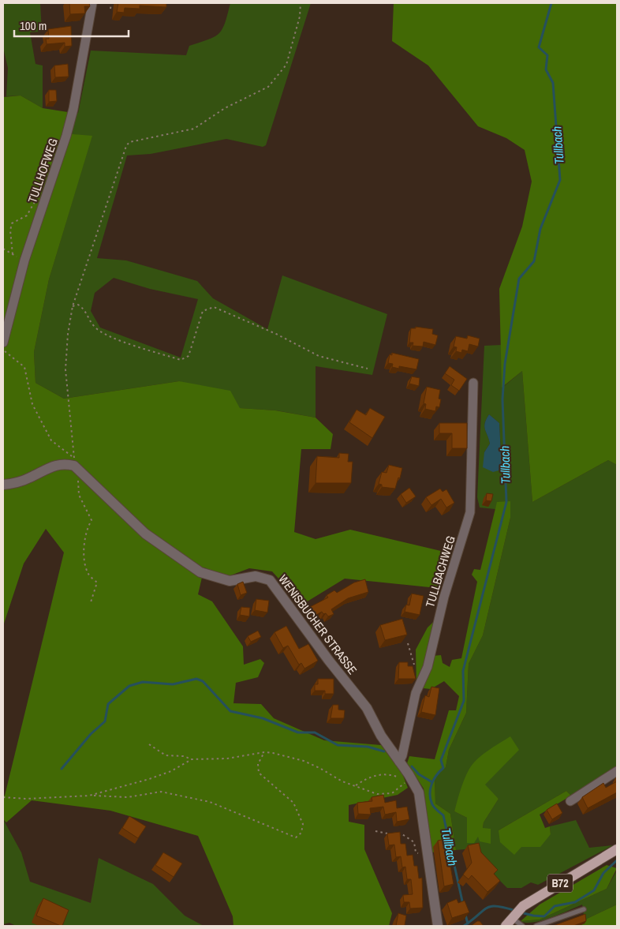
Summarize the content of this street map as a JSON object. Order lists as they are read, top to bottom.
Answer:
{
  "streets": {
    "main road": ["B72"],
    "street": ["TULLHOFWEG", "TULLBACHWEG", "WENISBUCHER STRASSE"]
  },
  "crossings": [
    ["TULLBACHWEG", "WENISBUCHER STRASSE"]
  ],
  "water": ["Tullbach"],
  "scale_bar": "100 m"
}
